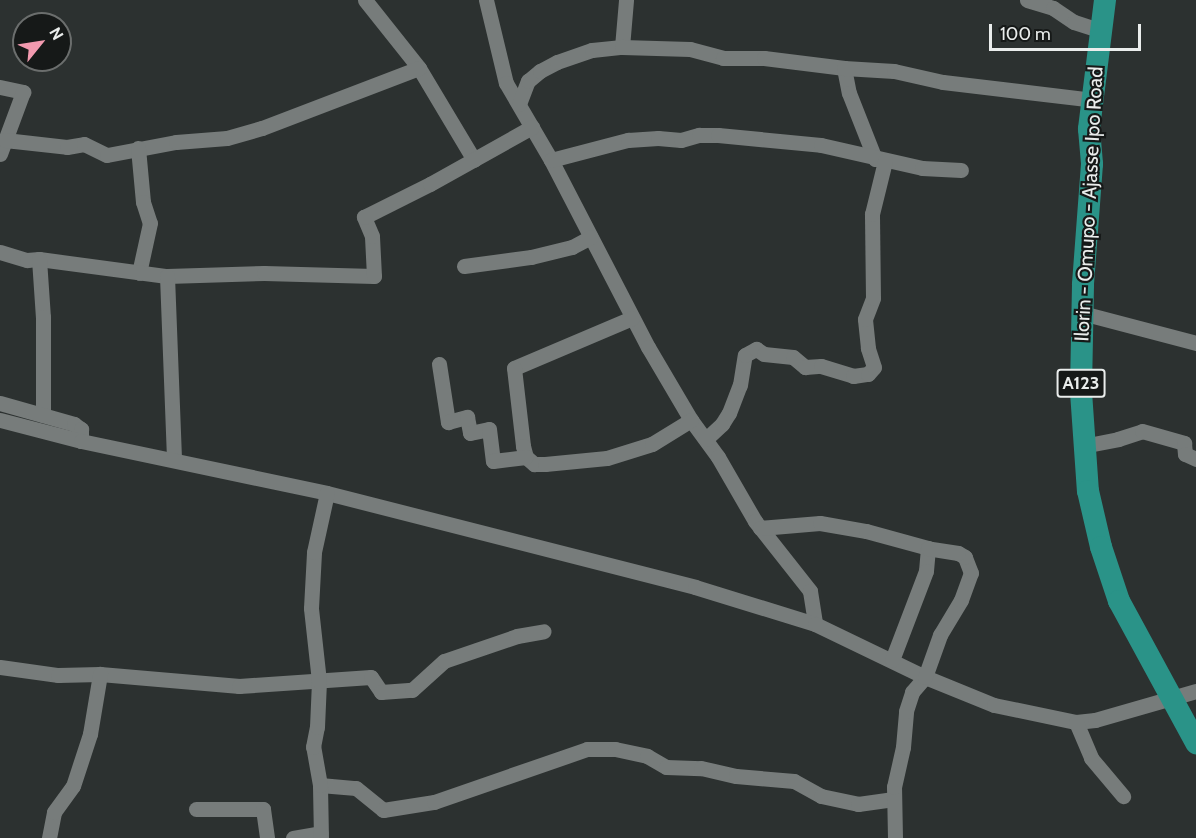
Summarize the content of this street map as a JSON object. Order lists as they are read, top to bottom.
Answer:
{
  "streets": {
    "highway": ["Ilorin - Omupo - Ajasse Ipo Road", "A123"]
  },
  "scale_bar": "100 m",
  "north": "top right"
}
